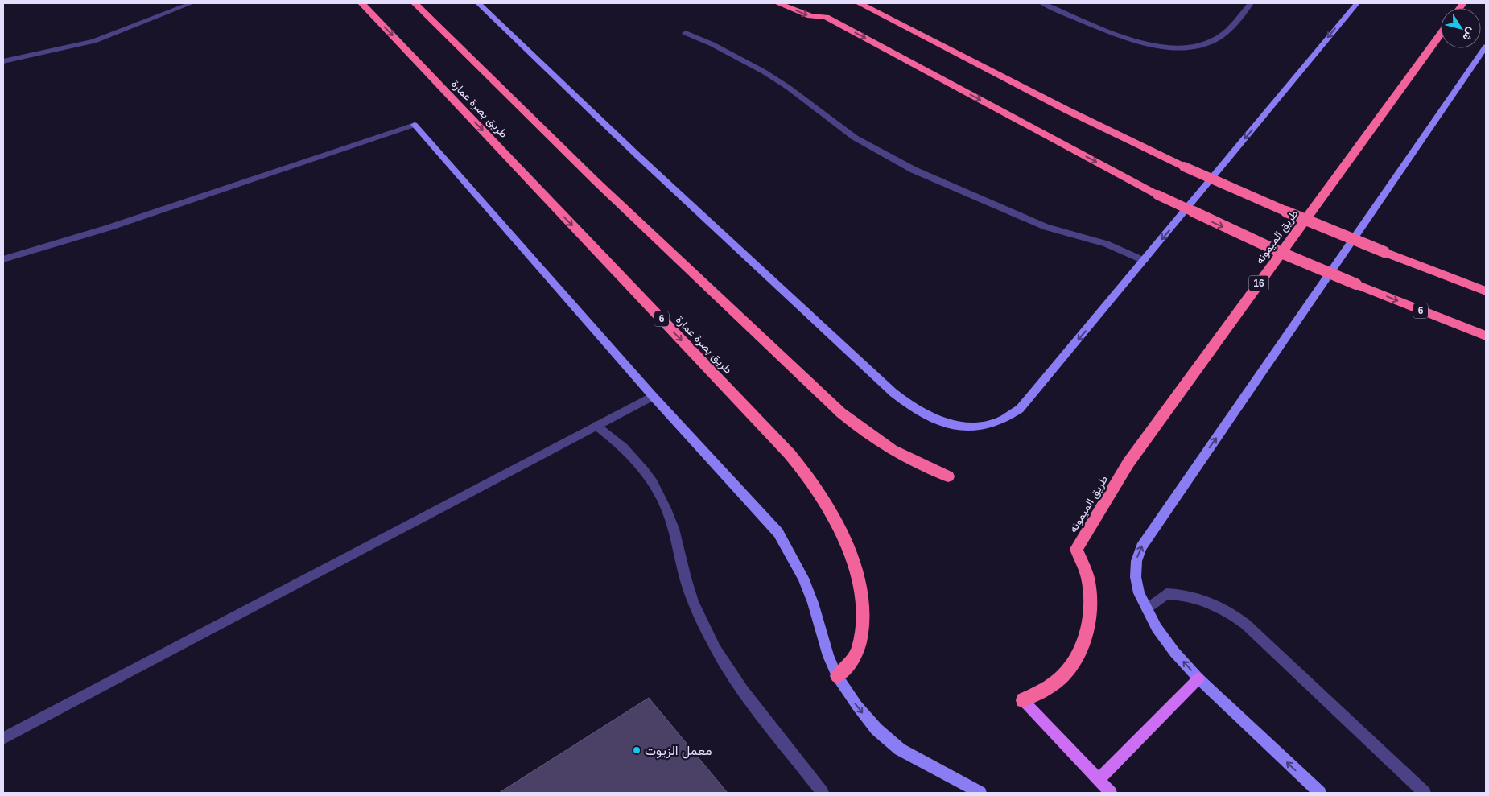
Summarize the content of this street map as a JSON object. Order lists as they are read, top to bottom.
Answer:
{
  "streets": {
    "highway": [
      "طريق بصرة عمارة",
      "طريق الميمونه",
      "16",
      "6"
    ]
  },
  "places": ["معمل الزيوت"],
  "north": "bottom right"
}
